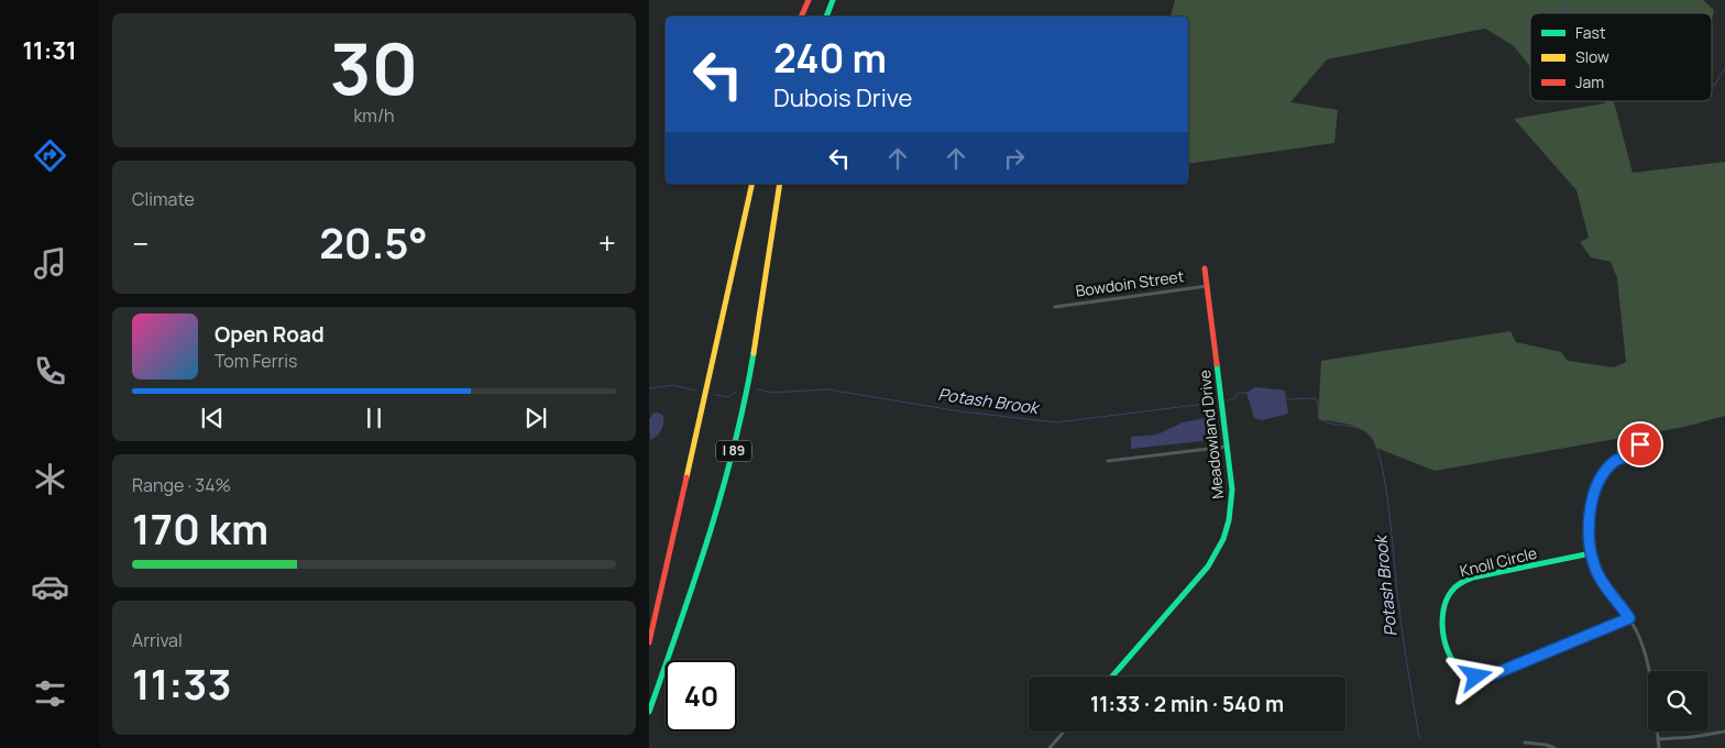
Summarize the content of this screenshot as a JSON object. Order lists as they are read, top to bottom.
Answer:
{
  "streets": {
    "main road": ["Meadowland Drive", "I 89", "Knoll Circle"],
    "street": ["Bowdoin Street"]
  },
  "crossings": [
    ["Bowdoin Street", "Meadowland Drive"]
  ],
  "water": ["Potash Brook"],
  "legend": ["Fast", "Slow", "Jam"],
  "page": {
    "tabs": "11:31",
    "tile": [
      ["30", "km/h"],
      "Climate",
      ["Range · 34%", "170 km"],
      ["Arrival", "11:33"]
    ],
    "turn": ["240 m", "Dubois Drive"],
    "heat": ["−", "20.5°", "+"],
    "song": ["Open Road", "Tom Ferris"],
    "limit": "40",
    "trip": "11:33 · 2 min · 540 m"
  }
}
